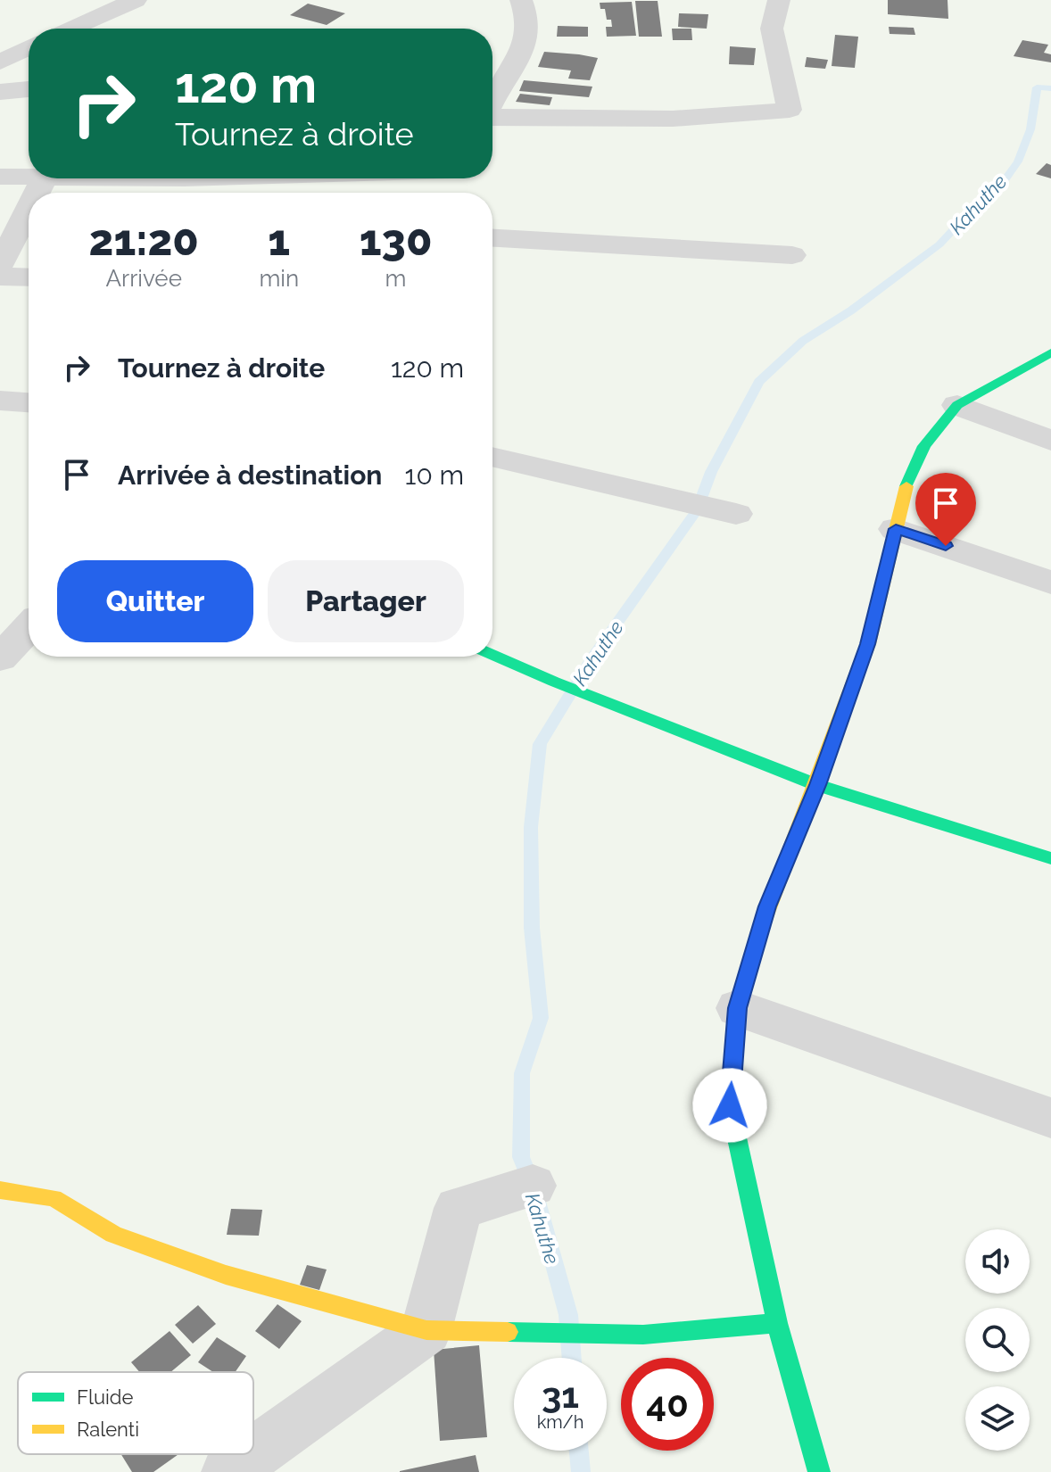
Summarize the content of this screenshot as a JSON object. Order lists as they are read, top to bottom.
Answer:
{
  "water": ["Kahuthe"],
  "legend": ["Fluide", "Ralenti"],
  "page": {
    "turn": ["120 m", "Tournez à droite"],
    "eta": [
      "21:20",
      "Arrivée",
      "1",
      "min",
      "130",
      "m"
    ],
    "list": [
      {
        "name": "Tournez à droite",
        "value": "120 m"
      },
      {
        "name": "Arrivée à destination",
        "value": "10 m"
      }
    ],
    "buttons": ["Quitter", "Partager"],
    "speed": "31 km/h",
    "limit": "40"
  }
}
